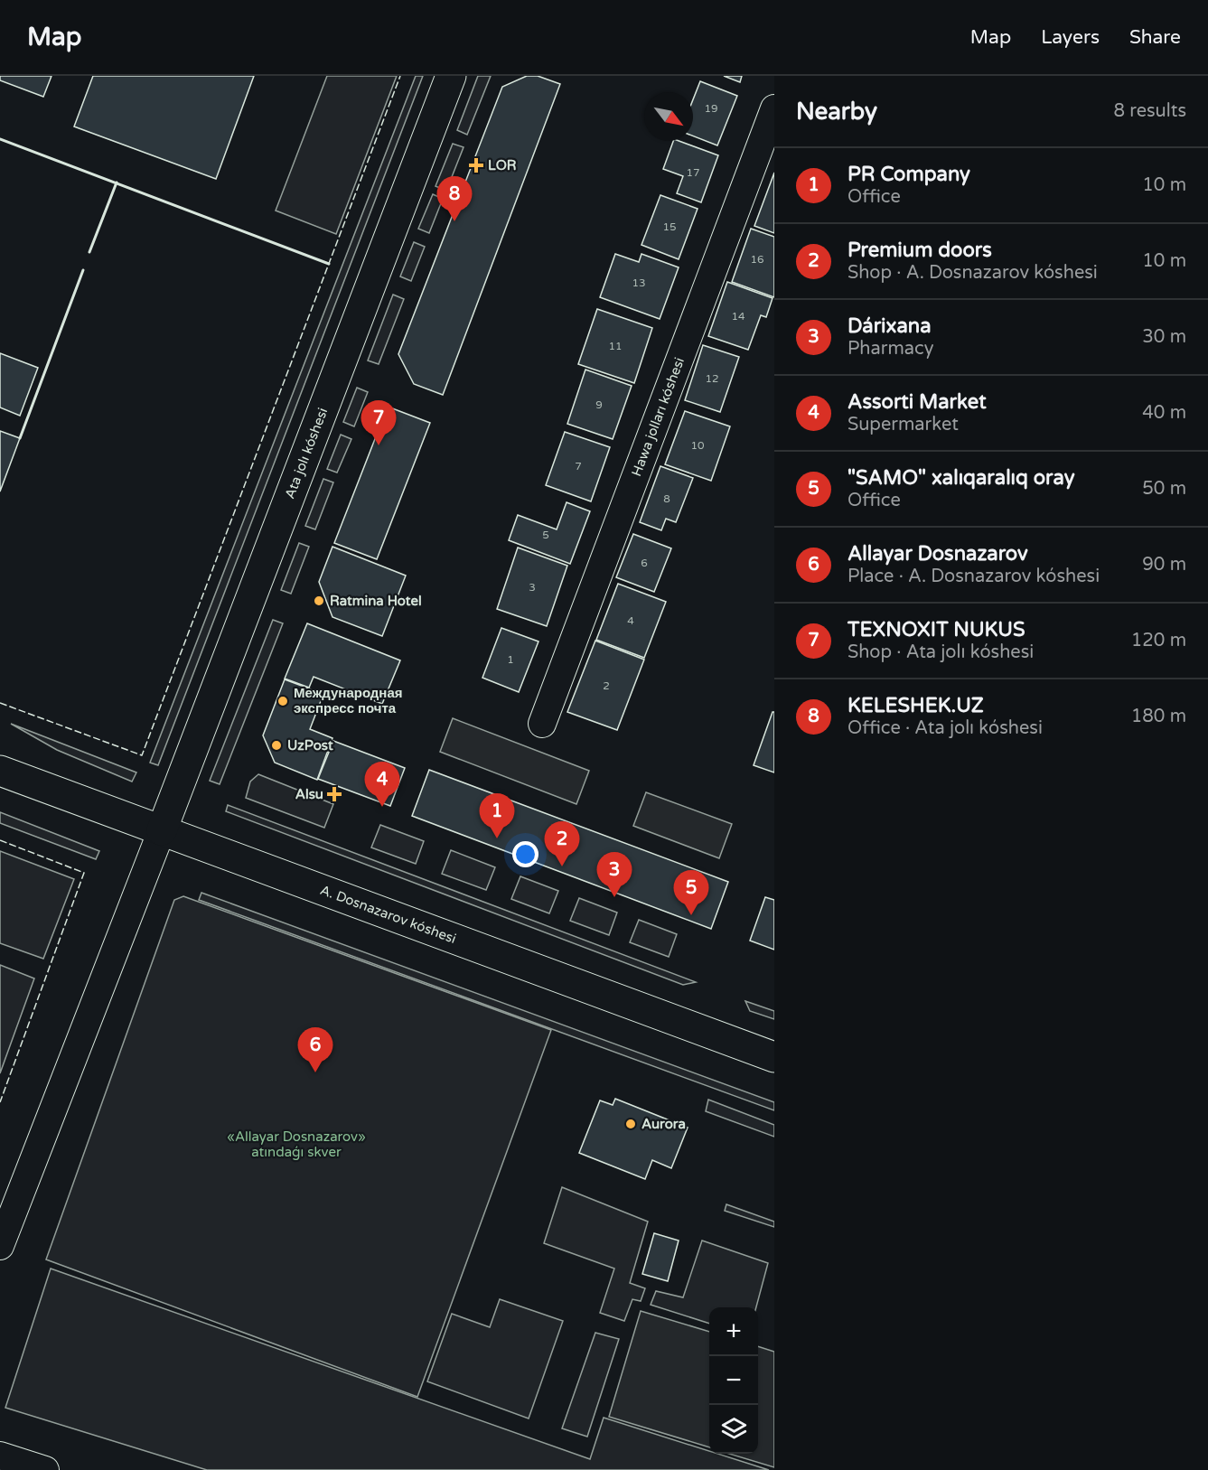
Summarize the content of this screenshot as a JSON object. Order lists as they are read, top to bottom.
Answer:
{
  "streets": {
    "main road": ["Ata jolı kóshesi", "A. Dosnazarov kóshesi"],
    "street": ["Hawa jolları kóshesi"]
  },
  "crossings": [
    ["Ata jolı kóshesi", "A. Dosnazarov kóshesi"]
  ],
  "parks": ["«Allayar Dosnazarov» atındaǵı skver"],
  "places": {
    "health": ["LOR", "Alsu"],
    "other": [
      "Ratmina Hotel",
      "Международная экспресс почта",
      "UzPost",
      "Aurora"
    ]
  },
  "house_numbers": [
    "19",
    "17",
    "15",
    "16",
    "13",
    "14",
    "11",
    "12",
    "9",
    "10",
    "7",
    "8",
    "5",
    "6",
    "3",
    "4",
    "1",
    "2"
  ],
  "north": "bottom right",
  "page": {
    "header": "Map",
    "nav": ["Map", "Layers", "Share"],
    "heading": ["Nearby", "8 results"],
    "list": [
      {
        "mark": "1",
        "name": "PR Company",
        "note": "Office",
        "value": "10 m"
      },
      {
        "mark": "2",
        "name": "Premium doors",
        "note": "Shop · A. Dosnazarov kóshesi",
        "value": "10 m"
      },
      {
        "mark": "3",
        "name": "Dárixana",
        "note": "Pharmacy",
        "value": "30 m"
      },
      {
        "mark": "4",
        "name": "Assorti Market",
        "note": "Supermarket",
        "value": "40 m"
      },
      {
        "mark": "5",
        "name": "\"SAMO\" xalıqaralıq oray",
        "note": "Office",
        "value": "50 m"
      },
      {
        "mark": "6",
        "name": "Allayar Dosnazarov",
        "note": "Place · A. Dosnazarov kóshesi",
        "value": "90 m"
      },
      {
        "mark": "7",
        "name": "TEXNOXIT NUKUS",
        "note": "Shop · Ata jolı kóshesi",
        "value": "120 m"
      },
      {
        "mark": "8",
        "name": "KELESHEK.UZ",
        "note": "Office · Ata jolı kóshesi",
        "value": "180 m"
      }
    ],
    "pins": [
      "8",
      "7",
      "4",
      "1",
      "2",
      "3",
      "5",
      "6"
    ],
    "map_buttons": ["+", "−"]
  }
}
